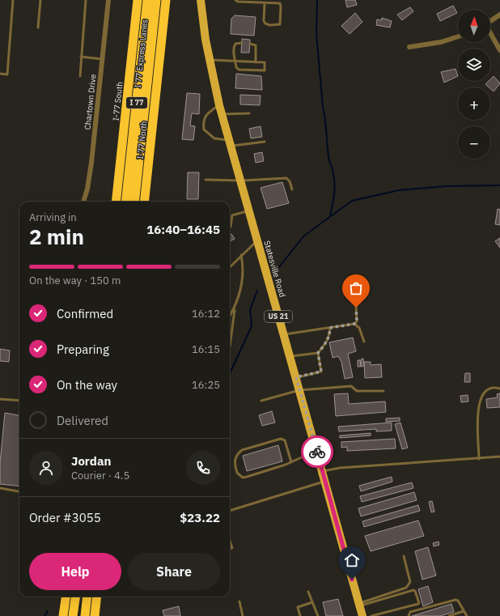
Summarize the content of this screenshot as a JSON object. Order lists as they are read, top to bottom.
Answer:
{
  "streets": {
    "highway": [
      "I 77 Express Lanes",
      "I-77 South",
      "I 77",
      "I-77 North"
    ],
    "main road": ["Statesville Road", "US 21"],
    "street": ["Chartown Drive"]
  },
  "north": "top",
  "page": {
    "map_buttons": ["+", "−"],
    "heading": ["2 min", "Arriving in", "16:40–16:45"],
    "panel": [
      "Jordan",
      "Courier · 4.5",
      "Order #3055",
      "$23.22"
    ],
    "bar": "On the way · 150 m",
    "list": [
      ["Confirmed", "16:12"],
      ["Preparing", "16:15"],
      ["On the way", "16:25"],
      "Delivered"
    ],
    "buttons": ["Help", "Share"]
  }
}
